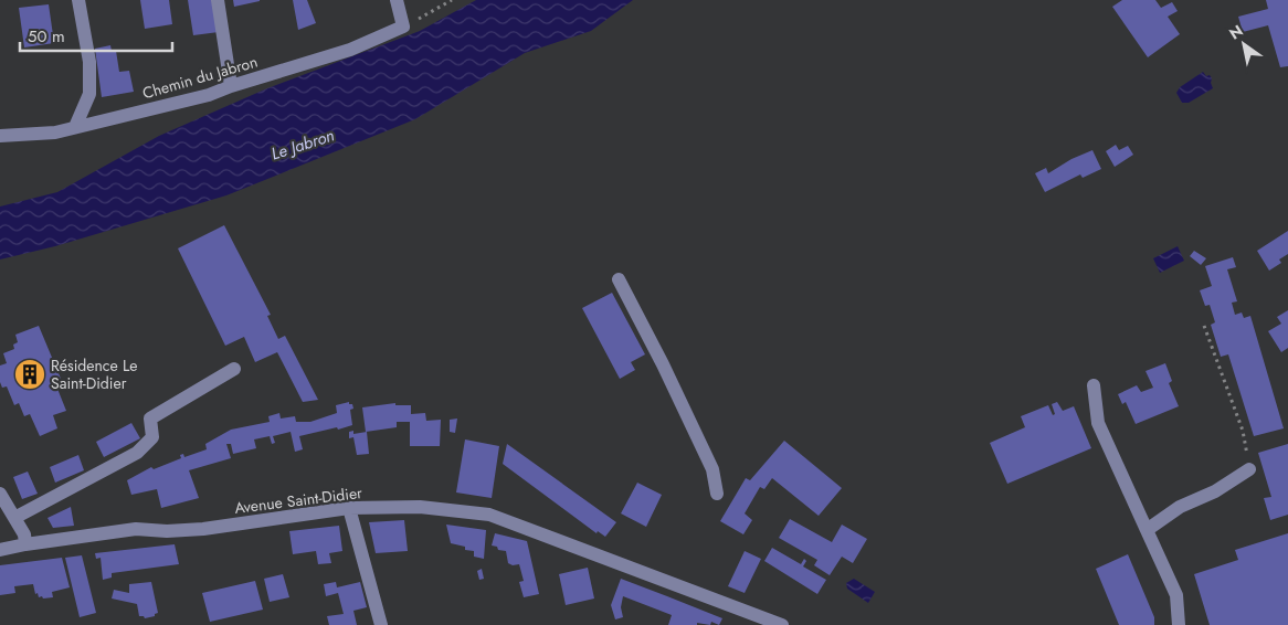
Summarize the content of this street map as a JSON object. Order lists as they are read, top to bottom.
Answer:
{
  "streets": {
    "street": ["Chemin du Jabron", "Avenue Saint-Didier"]
  },
  "water": ["Le Jabron"],
  "places": {
    "building": ["Résidence Le Saint-Didier"]
  },
  "scale_bar": "50 m",
  "north": "top left"
}
